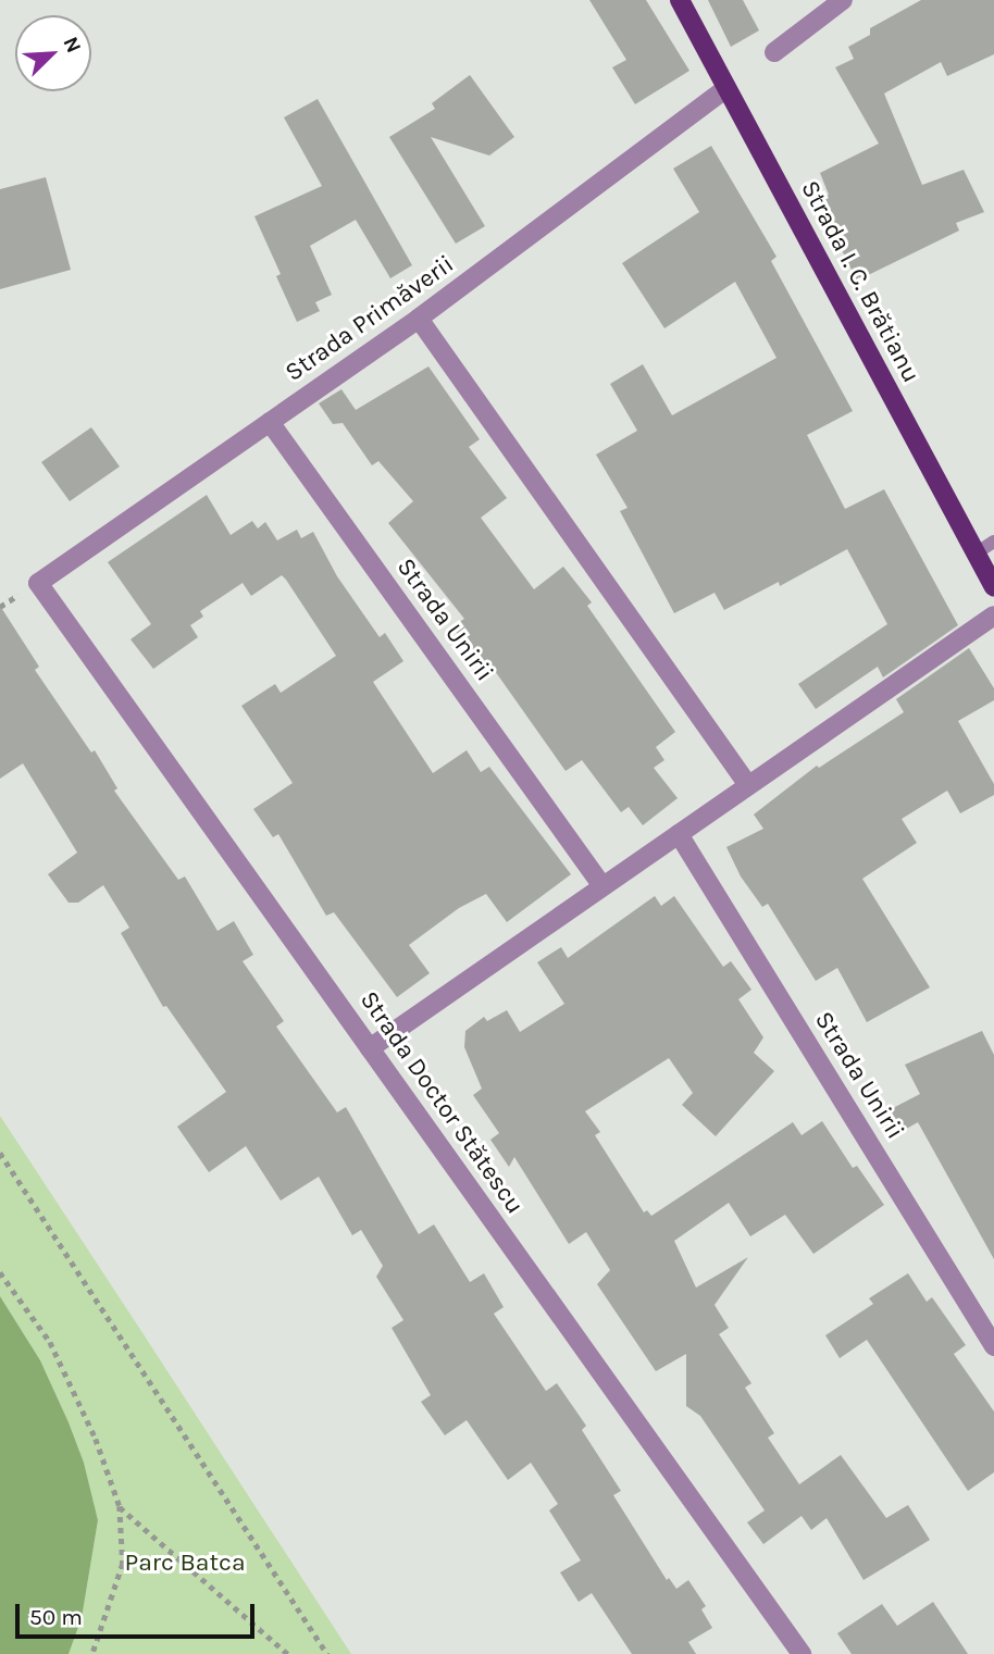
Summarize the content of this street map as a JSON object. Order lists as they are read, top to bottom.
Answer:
{
  "streets": {
    "main road": ["Strada I. C. Brătianu"],
    "street": ["Strada Primăverii", "Strada Unirii", "Strada Doctor Stătescu"]
  },
  "crossings": [
    ["Strada I. C. Brătianu", "Strada Primăverii"],
    ["Strada Primăverii", "Strada Unirii"],
    ["Strada Primăverii", "Strada Doctor Stătescu"]
  ],
  "parks": ["Parc Batca"],
  "scale_bar": "50 m",
  "north": "top right"
}
